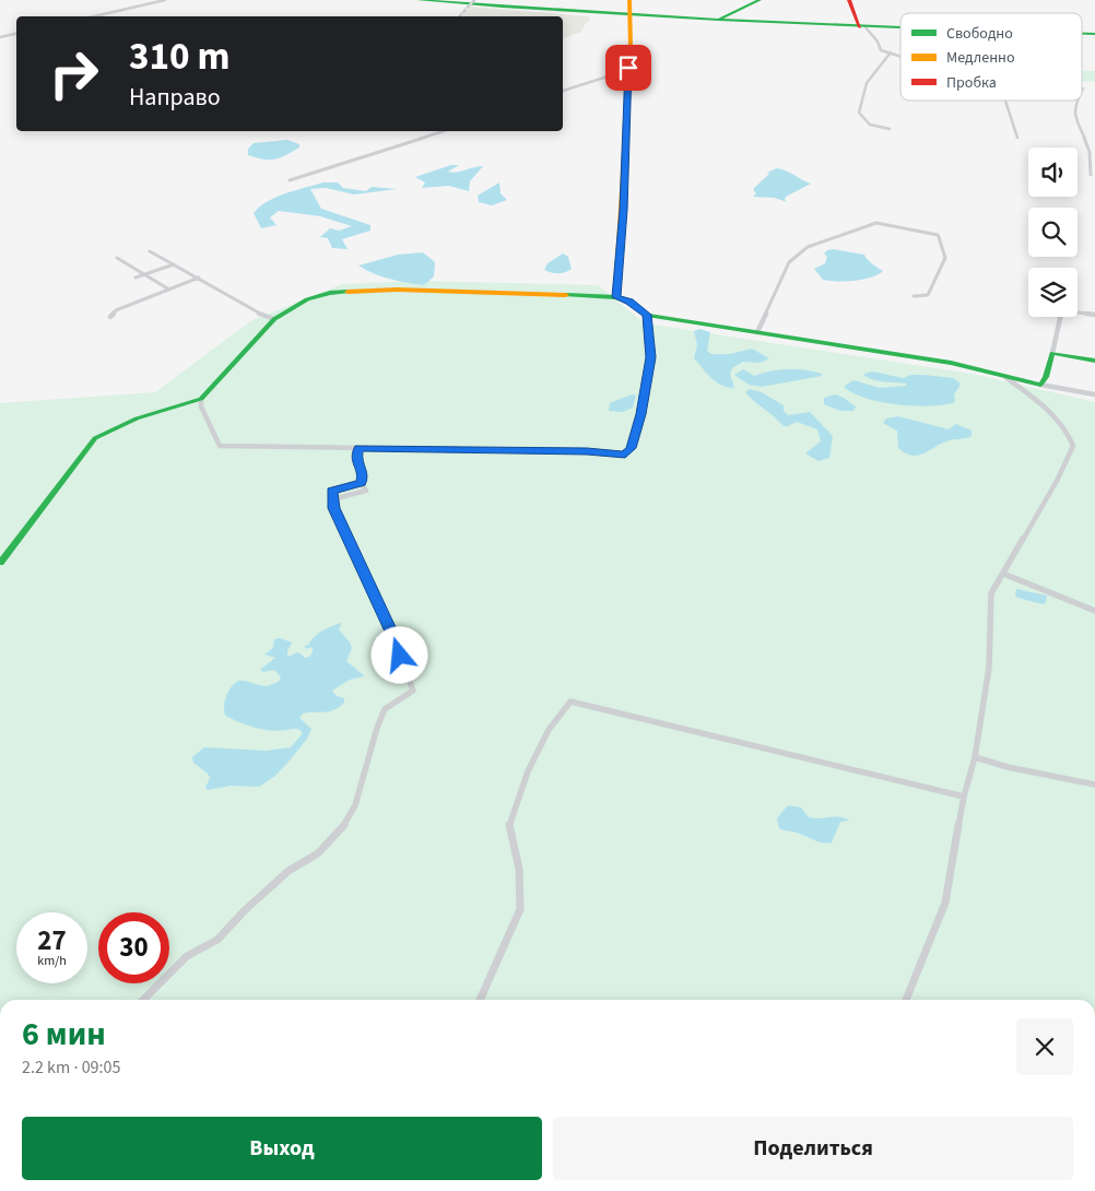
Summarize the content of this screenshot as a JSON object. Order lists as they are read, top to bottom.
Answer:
{
  "legend": ["Свободно", "Медленно", "Пробка"],
  "page": {
    "turn": ["310 m", "Направо"],
    "speed": "27 km/h",
    "limit": "30",
    "heading": ["6 мин", "2.2 km · 09:05"],
    "buttons": ["Выход", "Поделиться"]
  }
}
